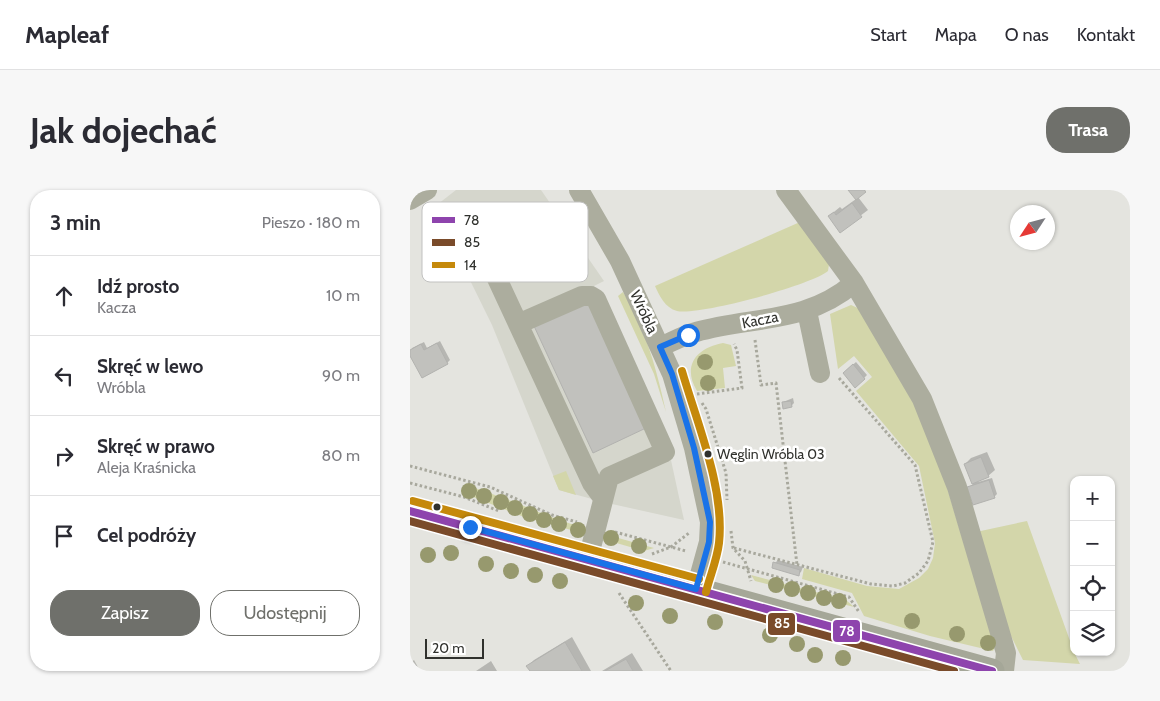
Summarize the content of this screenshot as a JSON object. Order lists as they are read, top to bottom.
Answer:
{
  "streets": {
    "street": ["Wróbla", "Kacza"]
  },
  "crossings": [
    ["Wróbla", "Kacza"]
  ],
  "places": ["Węglin Wróbla 03"],
  "lines": ["transit line 14", "transit line 78", "transit line 85"],
  "legend": ["78", "85", "14"],
  "scale_bar": "20 m",
  "north": "bottom left",
  "page": {
    "header": "Mapleaf",
    "nav": [
      "Start",
      "Mapa",
      "O nas",
      "Kontakt"
    ],
    "buttons": [
      "Trasa",
      ["Zapisz", "Udostępnij"]
    ],
    "title": "Jak dojechać",
    "heading": ["3 min", "Pieszo · 180 m"],
    "list": [
      ["Idź prosto", "Kacza", "10 m"],
      ["Skręć w lewo", "Wróbla", "90 m"],
      ["Skręć w prawo", "Aleja Kraśnicka", "80 m"],
      "Cel podróży"
    ],
    "map_buttons": ["+", "−"],
    "scale": "20 m"
  }
}
